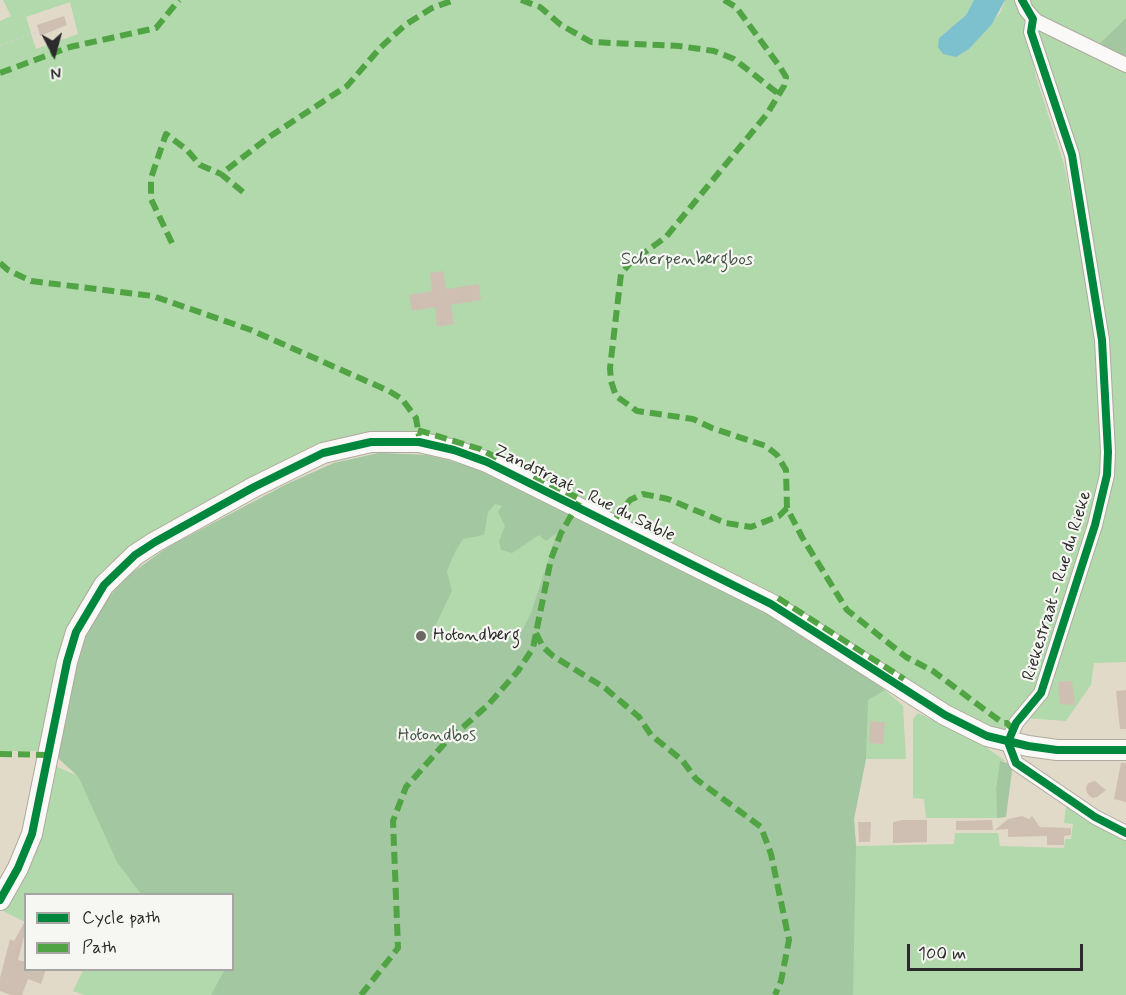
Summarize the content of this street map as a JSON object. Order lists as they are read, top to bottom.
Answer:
{
  "streets": {
    "main road": ["Zandstraat - Rue du Sable"],
    "street": ["Riekestraat - Rue du Rieke"]
  },
  "crossings": [
    ["Zandstraat - Rue du Sable", "Riekestraat - Rue du Rieke"]
  ],
  "parks": ["Scherpenbergbos", "Hotondbos"],
  "places": ["Hotondberg"],
  "legend": ["Cycle path", "Path"],
  "scale_bar": "100 m",
  "north": "bottom"
}
